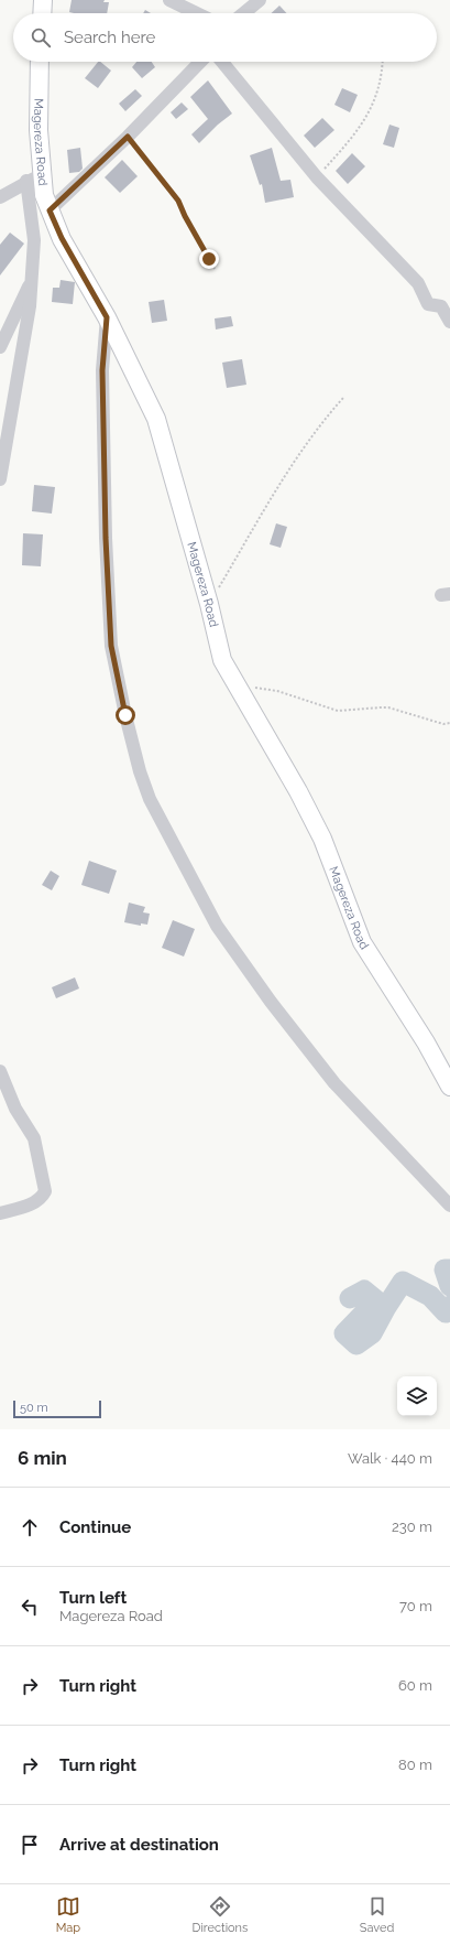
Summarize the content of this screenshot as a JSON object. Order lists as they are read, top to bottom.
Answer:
{
  "streets": {
    "street": ["Magereza Road"]
  },
  "scale_bar": "50 m",
  "page": {
    "search": "Search here",
    "scale": "50 m",
    "heading": ["6 min", "Walk · 440 m"],
    "list": [
      ["Continue", "230 m"],
      ["Turn left", "Magereza Road", "70 m"],
      ["Turn right", "60 m"],
      ["Turn right", "80 m"],
      "Arrive at destination"
    ],
    "nav": ["Map", "Directions", "Saved"]
  }
}
